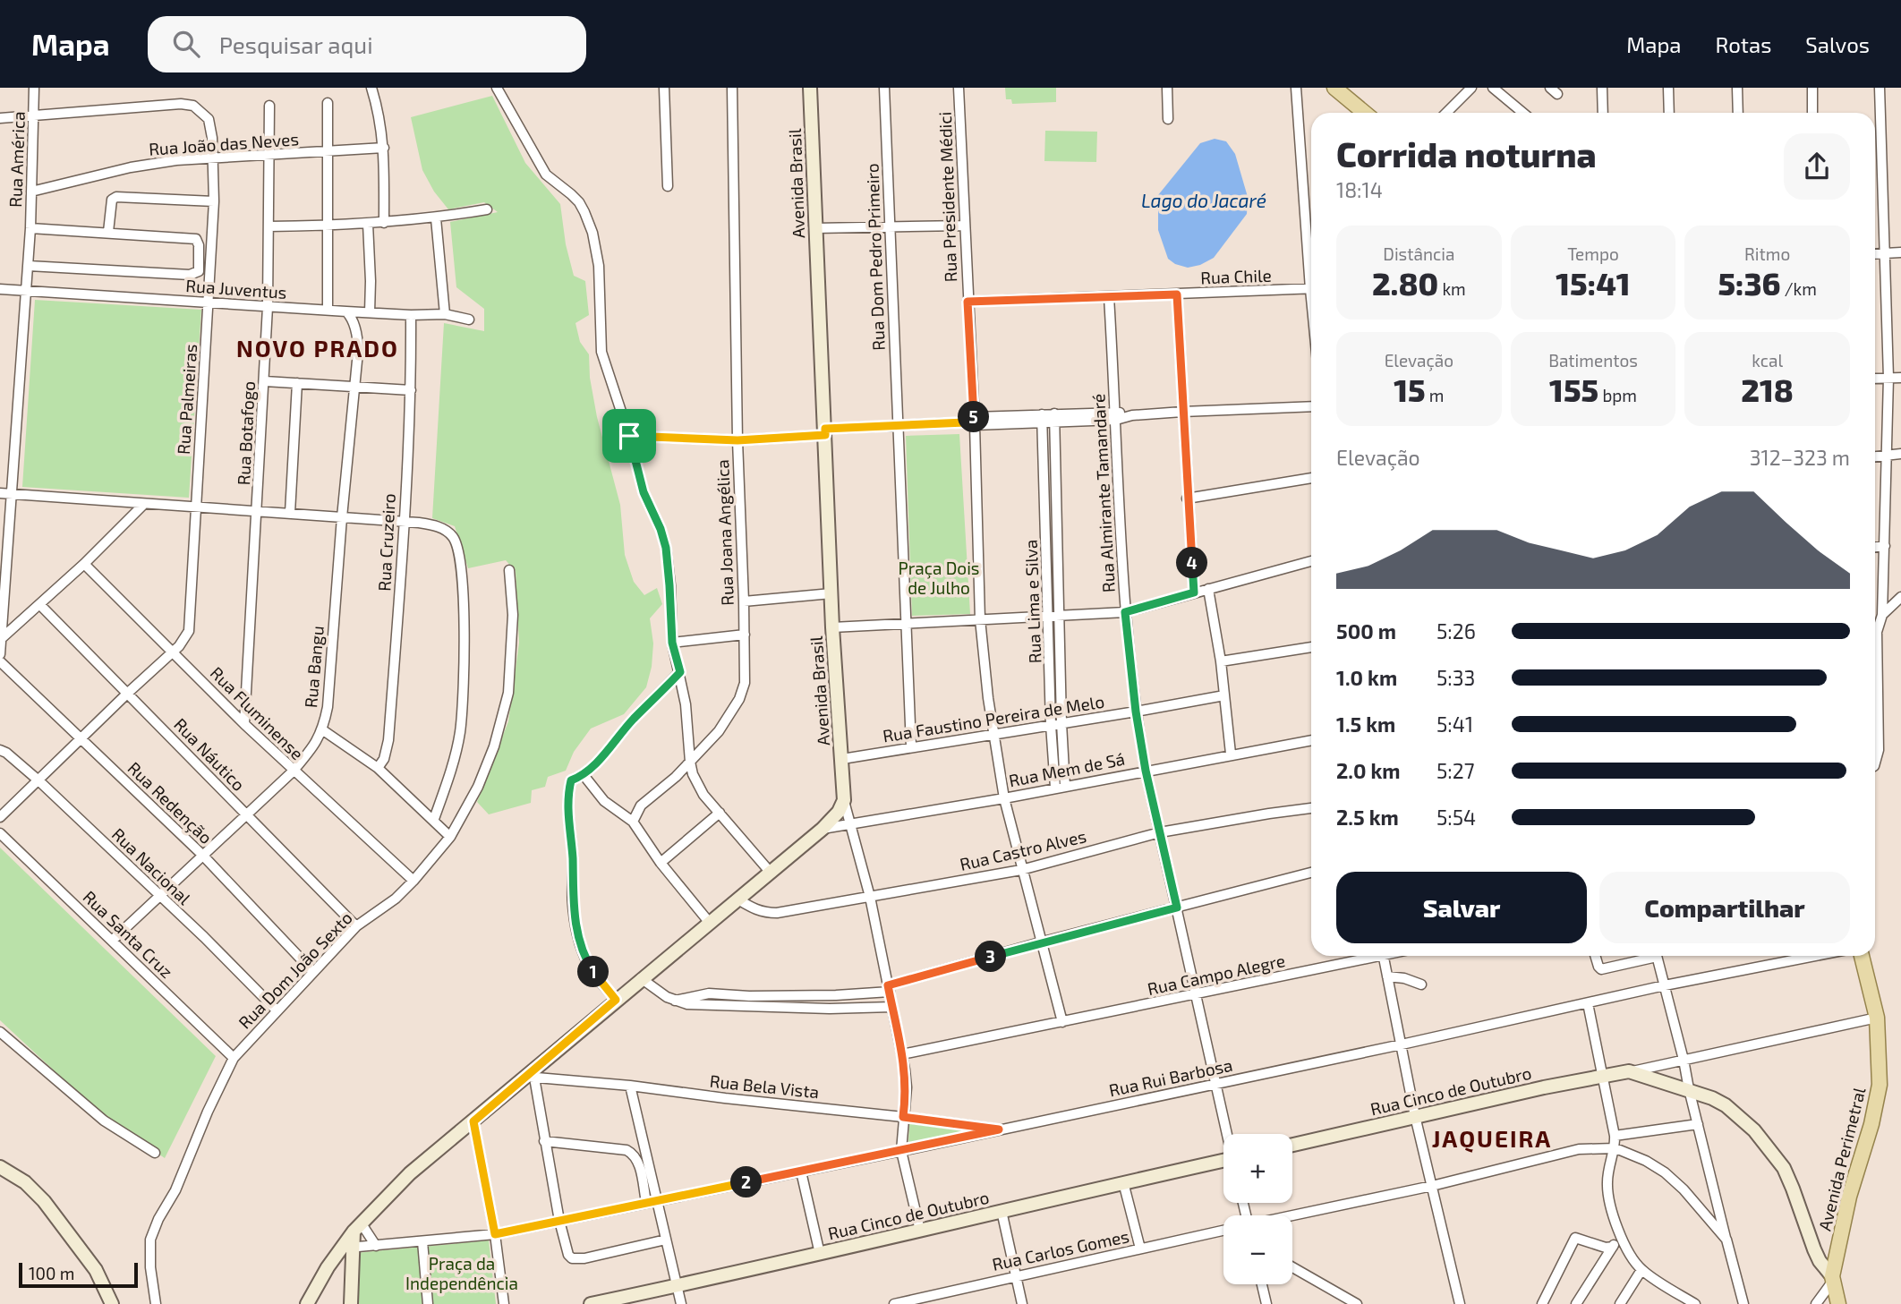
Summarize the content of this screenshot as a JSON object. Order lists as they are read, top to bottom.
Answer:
{
  "streets": {
    "main road": ["Avenida Perimetral"],
    "street": [
      "Rua João das Neves",
      "Rua América",
      "Avenida Brasil",
      "Rua Presidente Médici",
      "Rua Dom Pedro Primeiro",
      "Rua Chile",
      "Rua Juventus",
      "Rua Palmeiras",
      "Rua Botafogo",
      "Rua Almirante Tamandaré",
      "Rua Joana Angélica",
      "Rua Cruzeiro",
      "Rua Lima e Silva",
      "Rua Bangu",
      "Rua Fluminense",
      "Rua Faustino Pereira de Melo",
      "Rua Náutico",
      "Rua Mem de Sá",
      "Rua Redenção",
      "Rua Castro Alves",
      "Rua Nacional",
      "Rua Santa Cruz",
      "Rua Dom João Sexto",
      "Rua Campo Alegre",
      "Rua Rui Barbosa",
      "Rua Bela Vista",
      "Rua Cinco de Outubro",
      "Rua Carlos Gomes"
    ]
  },
  "crossings": [
    ["Rua João das Neves", "Rua América"],
    ["Rua João das Neves", "Rua Palmeiras"],
    ["Rua João das Neves", "Rua Botafogo"],
    ["Rua América", "Rua Juventus"],
    ["Rua América", "Rua Palmeiras"],
    ["Avenida Brasil", "Rua Faustino Pereira de Melo"],
    ["Rua Presidente Médici", "Rua Chile"],
    ["Rua Chile", "Rua Almirante Tamandaré"],
    ["Rua Juventus", "Rua Palmeiras"],
    ["Rua Juventus", "Rua Botafogo"],
    ["Rua Juventus", "Rua Cruzeiro"],
    ["Rua Juventus", "Rua Bangu"],
    ["Rua Palmeiras", "Rua Fluminense"],
    ["Rua Palmeiras", "Rua Náutico"],
    ["Rua Palmeiras", "Rua Redenção"],
    ["Rua Palmeiras", "Rua Nacional"],
    ["Rua Botafogo", "Rua Fluminense"],
    ["Rua Almirante Tamandaré", "Rua Faustino Pereira de Melo"],
    ["Rua Almirante Tamandaré", "Rua Mem de Sá"],
    ["Rua Almirante Tamandaré", "Rua Castro Alves"],
    ["Rua Almirante Tamandaré", "Rua Campo Alegre"],
    ["Rua Almirante Tamandaré", "Rua Rui Barbosa"],
    ["Rua Lima e Silva", "Rua Faustino Pereira de Melo"],
    ["Rua Lima e Silva", "Rua Mem de Sá"],
    ["Rua Bangu", "Rua Fluminense"],
    ["Rua Bangu", "Rua Náutico"],
    ["Rua Bangu", "Rua Redenção"],
    ["Rua Bangu", "Rua Nacional"],
    ["Rua Bangu", "Rua Santa Cruz"],
    ["Rua Fluminense", "Rua Dom João Sexto"],
    ["Rua Náutico", "Rua Dom João Sexto"],
    ["Rua Redenção", "Rua Dom João Sexto"],
    ["Rua Nacional", "Rua Dom João Sexto"],
    ["Rua Santa Cruz", "Rua Dom João Sexto"],
    ["Rua Rui Barbosa", "Rua Bela Vista"],
    ["Rua Cinco de Outubro", "Avenida Perimetral"]
  ],
  "districts": ["NOVO PRADO", "JAQUEIRA"],
  "water": ["Lago do Jacaré"],
  "parks": ["Praça Dois de Julho", "Praça da Independência"],
  "scale_bar": "100 m",
  "page": {
    "header": "Mapa",
    "search": "Pesquisar aqui",
    "nav": ["Mapa", "Rotas", "Salvos"],
    "heading": ["Corrida noturna", "18:14"],
    "stats": [
      ["Distância", "2.80 km"],
      ["Tempo", "15:41"],
      ["Ritmo", "5:36 /km"],
      ["Elevação", "15 m"],
      ["Batimentos", "155 bpm"],
      ["kcal", "218"]
    ],
    "pins": [
      "5",
      "4",
      "3",
      "1",
      "2"
    ],
    "chart": ["Elevação", "312–323 m"],
    "list": [
      {
        "name": "500 m",
        "note": "5:26"
      },
      {
        "name": "1.0 km",
        "note": "5:33"
      },
      {
        "name": "1.5 km",
        "note": "5:41"
      },
      {
        "name": "2.0 km",
        "note": "5:27"
      },
      {
        "name": "2.5 km",
        "note": "5:54"
      }
    ],
    "buttons": ["Salvar", "Compartilhar"],
    "map_buttons": ["+", "−"],
    "scale": "100 m"
  }
}
